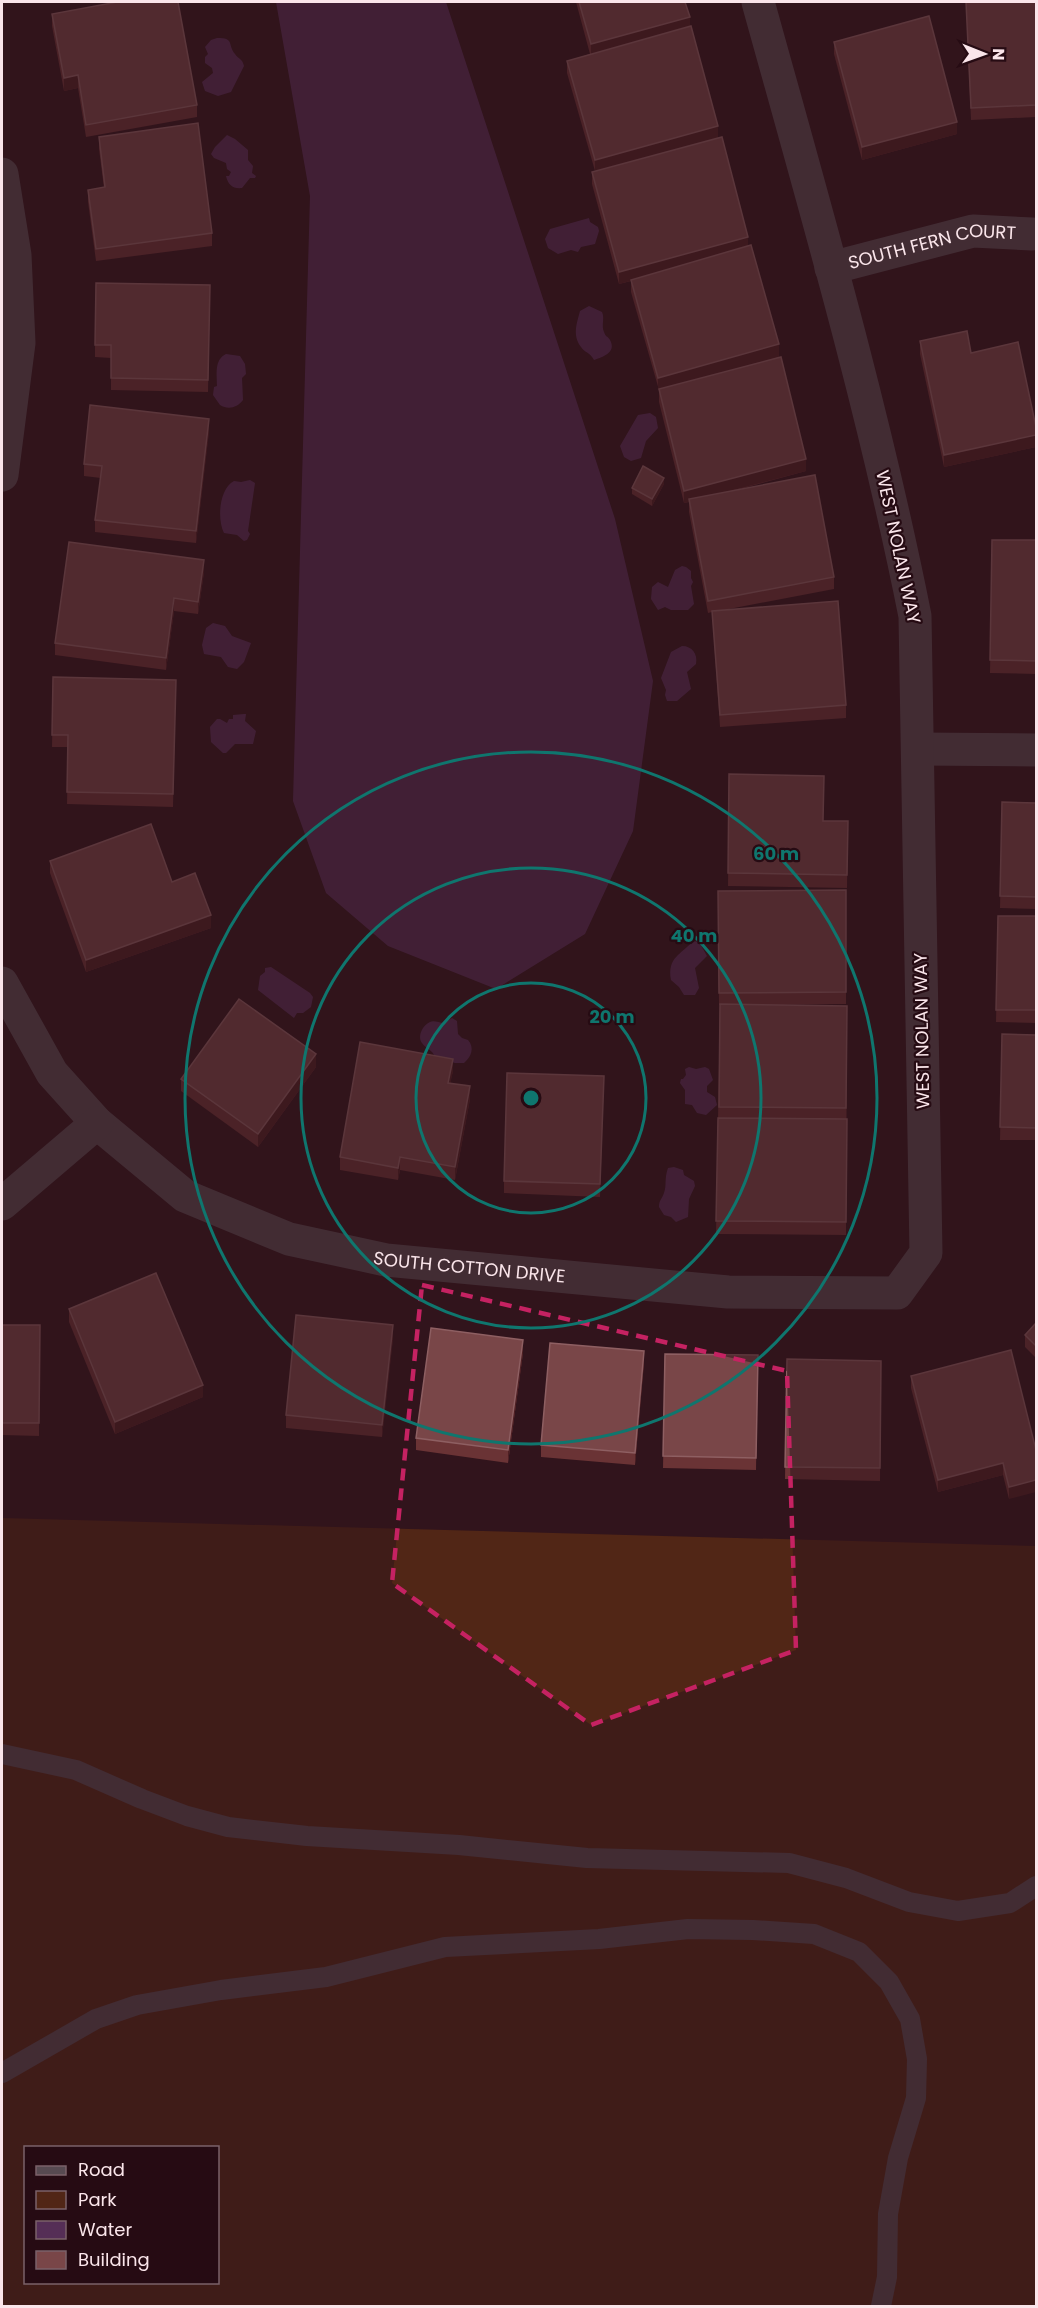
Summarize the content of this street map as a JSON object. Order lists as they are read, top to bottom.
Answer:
{
  "streets": {
    "street": ["SOUTH FERN COURT", "WEST NOLAN WAY", "SOUTH COTTON DRIVE"]
  },
  "crossings": [
    ["SOUTH FERN COURT", "WEST NOLAN WAY"],
    ["WEST NOLAN WAY", "SOUTH COTTON DRIVE"]
  ],
  "legend": [
    "Road",
    "Park",
    "Water",
    "Building"
  ],
  "north": "right",
  "rings": ["60 m", "40 m", "20 m"]
}
